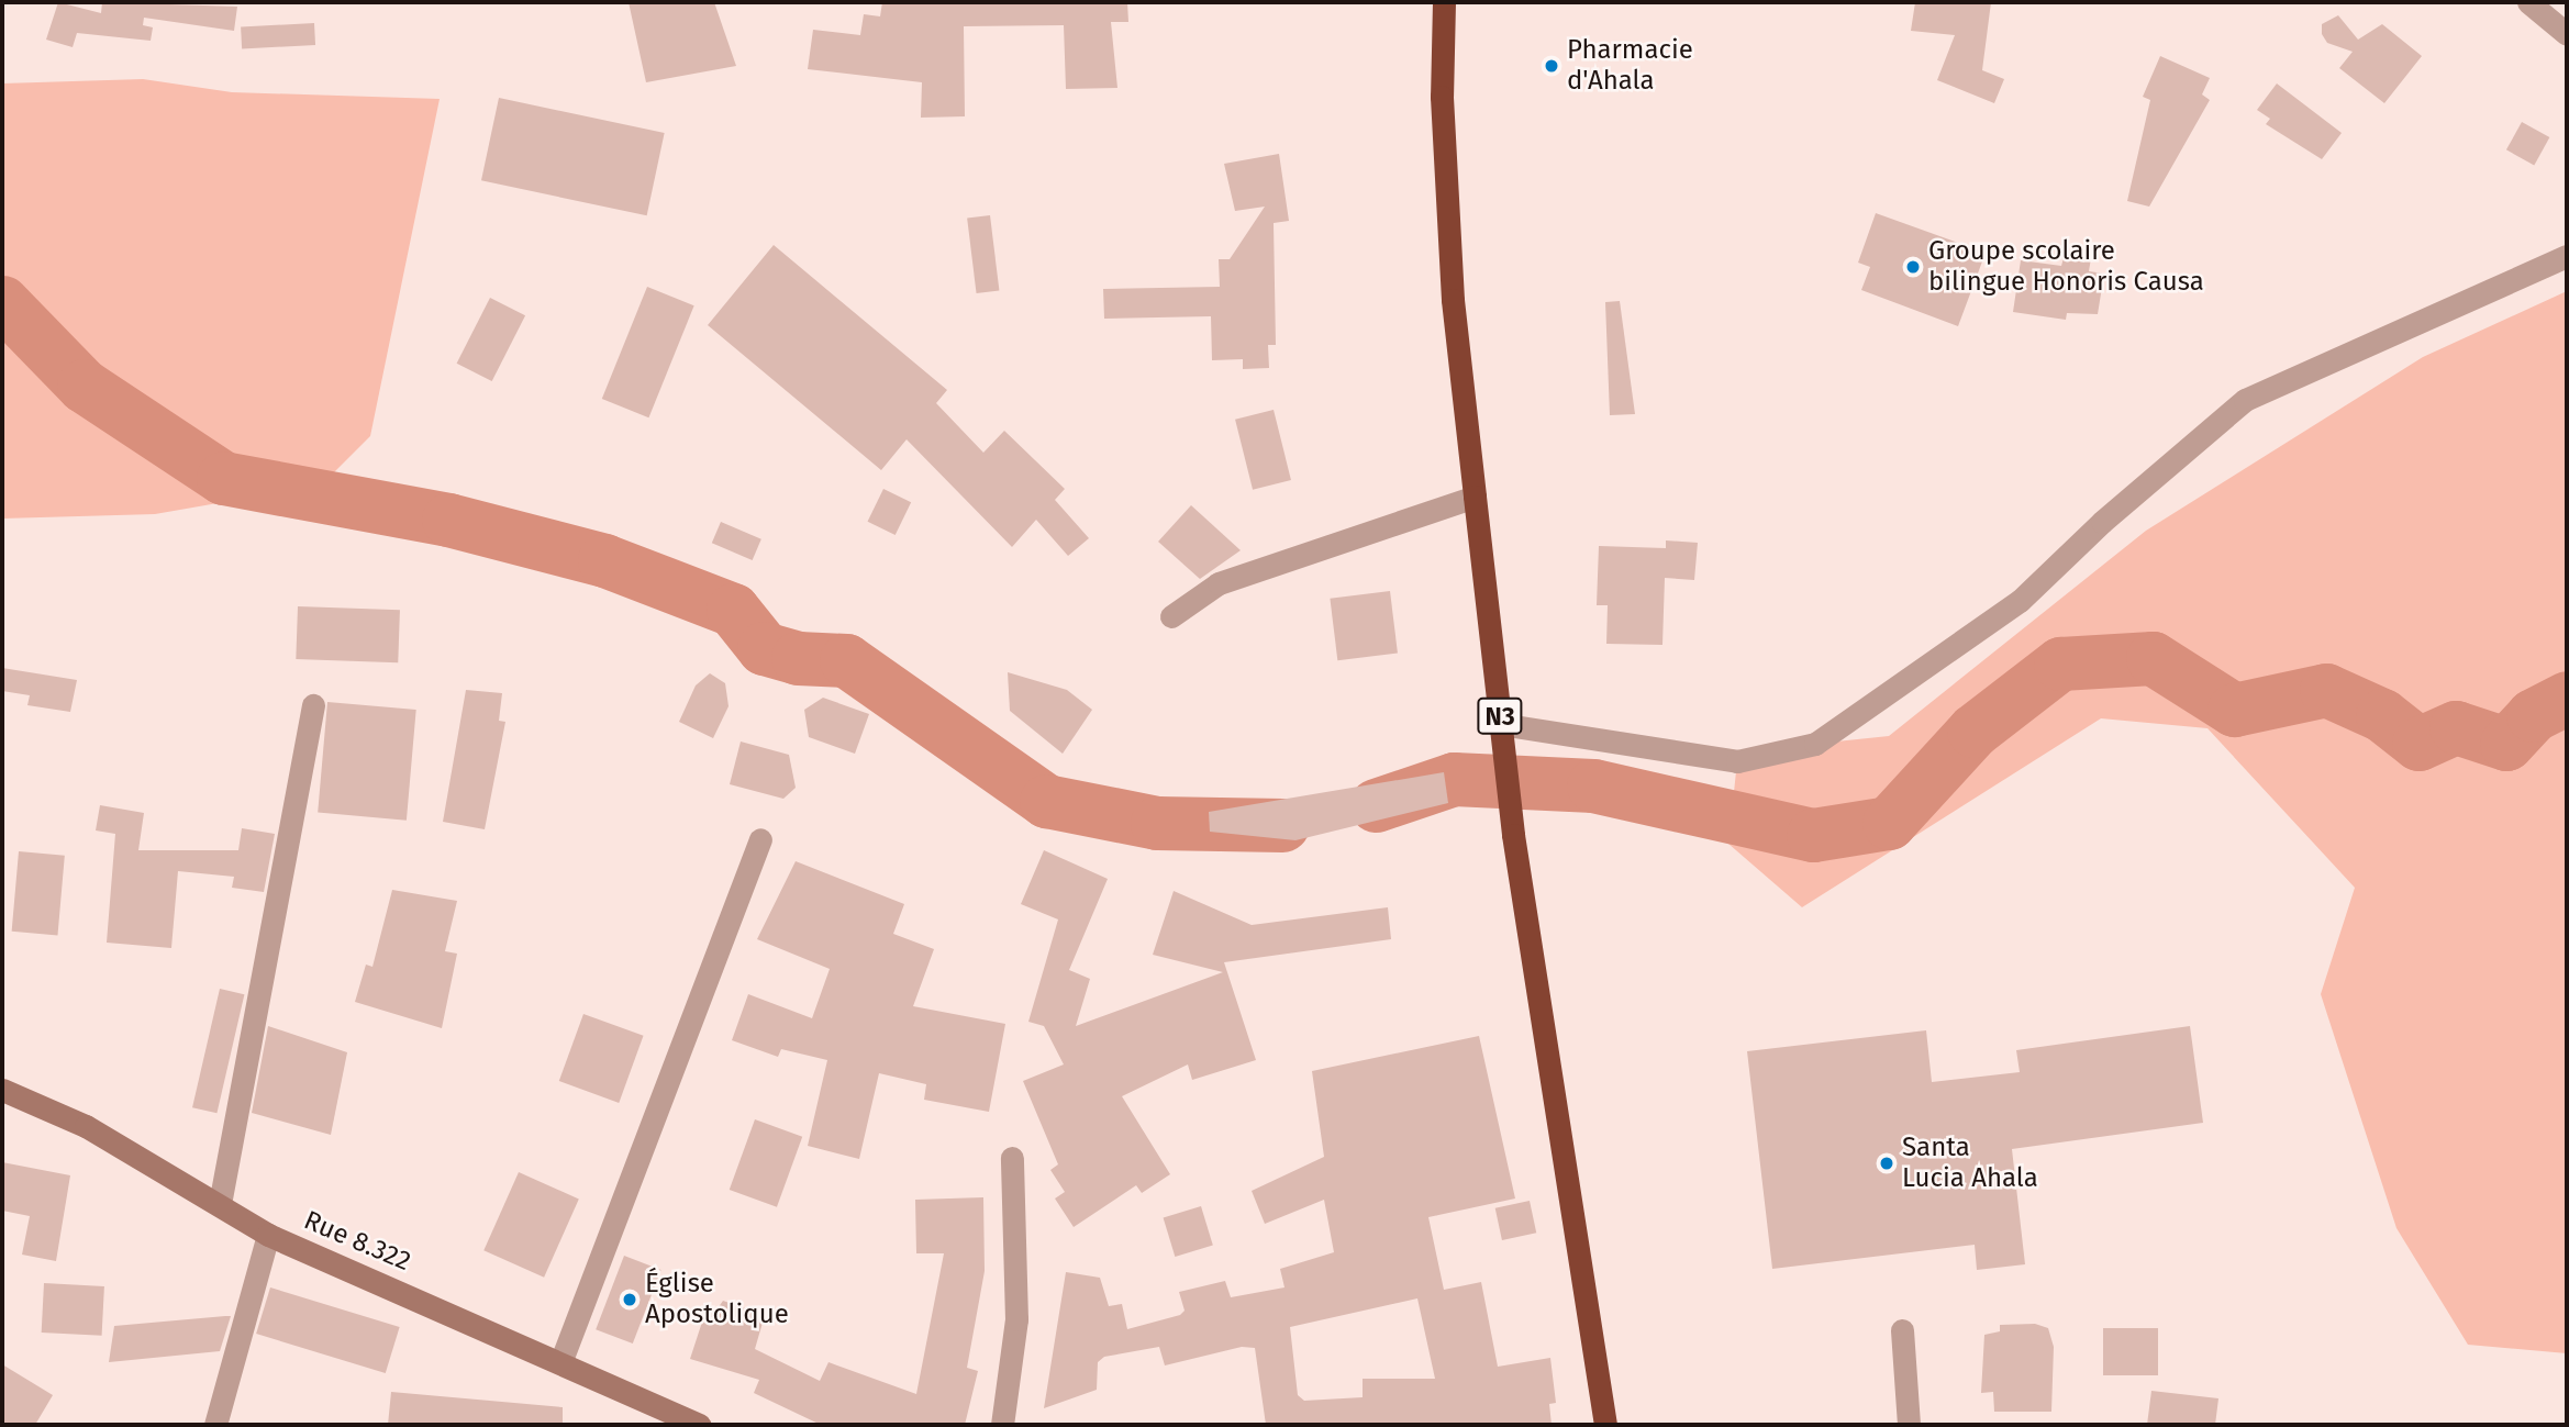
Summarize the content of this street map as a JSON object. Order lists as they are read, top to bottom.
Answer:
{
  "streets": {
    "highway": ["N3"],
    "main road": ["Rue 8.322"]
  },
  "places": [
    "Pharmacie d'Ahala",
    "Groupe scolaire bilingue Honoris Causa",
    "Santa Lucia Ahala",
    "Église Apostolique"
  ]
}
